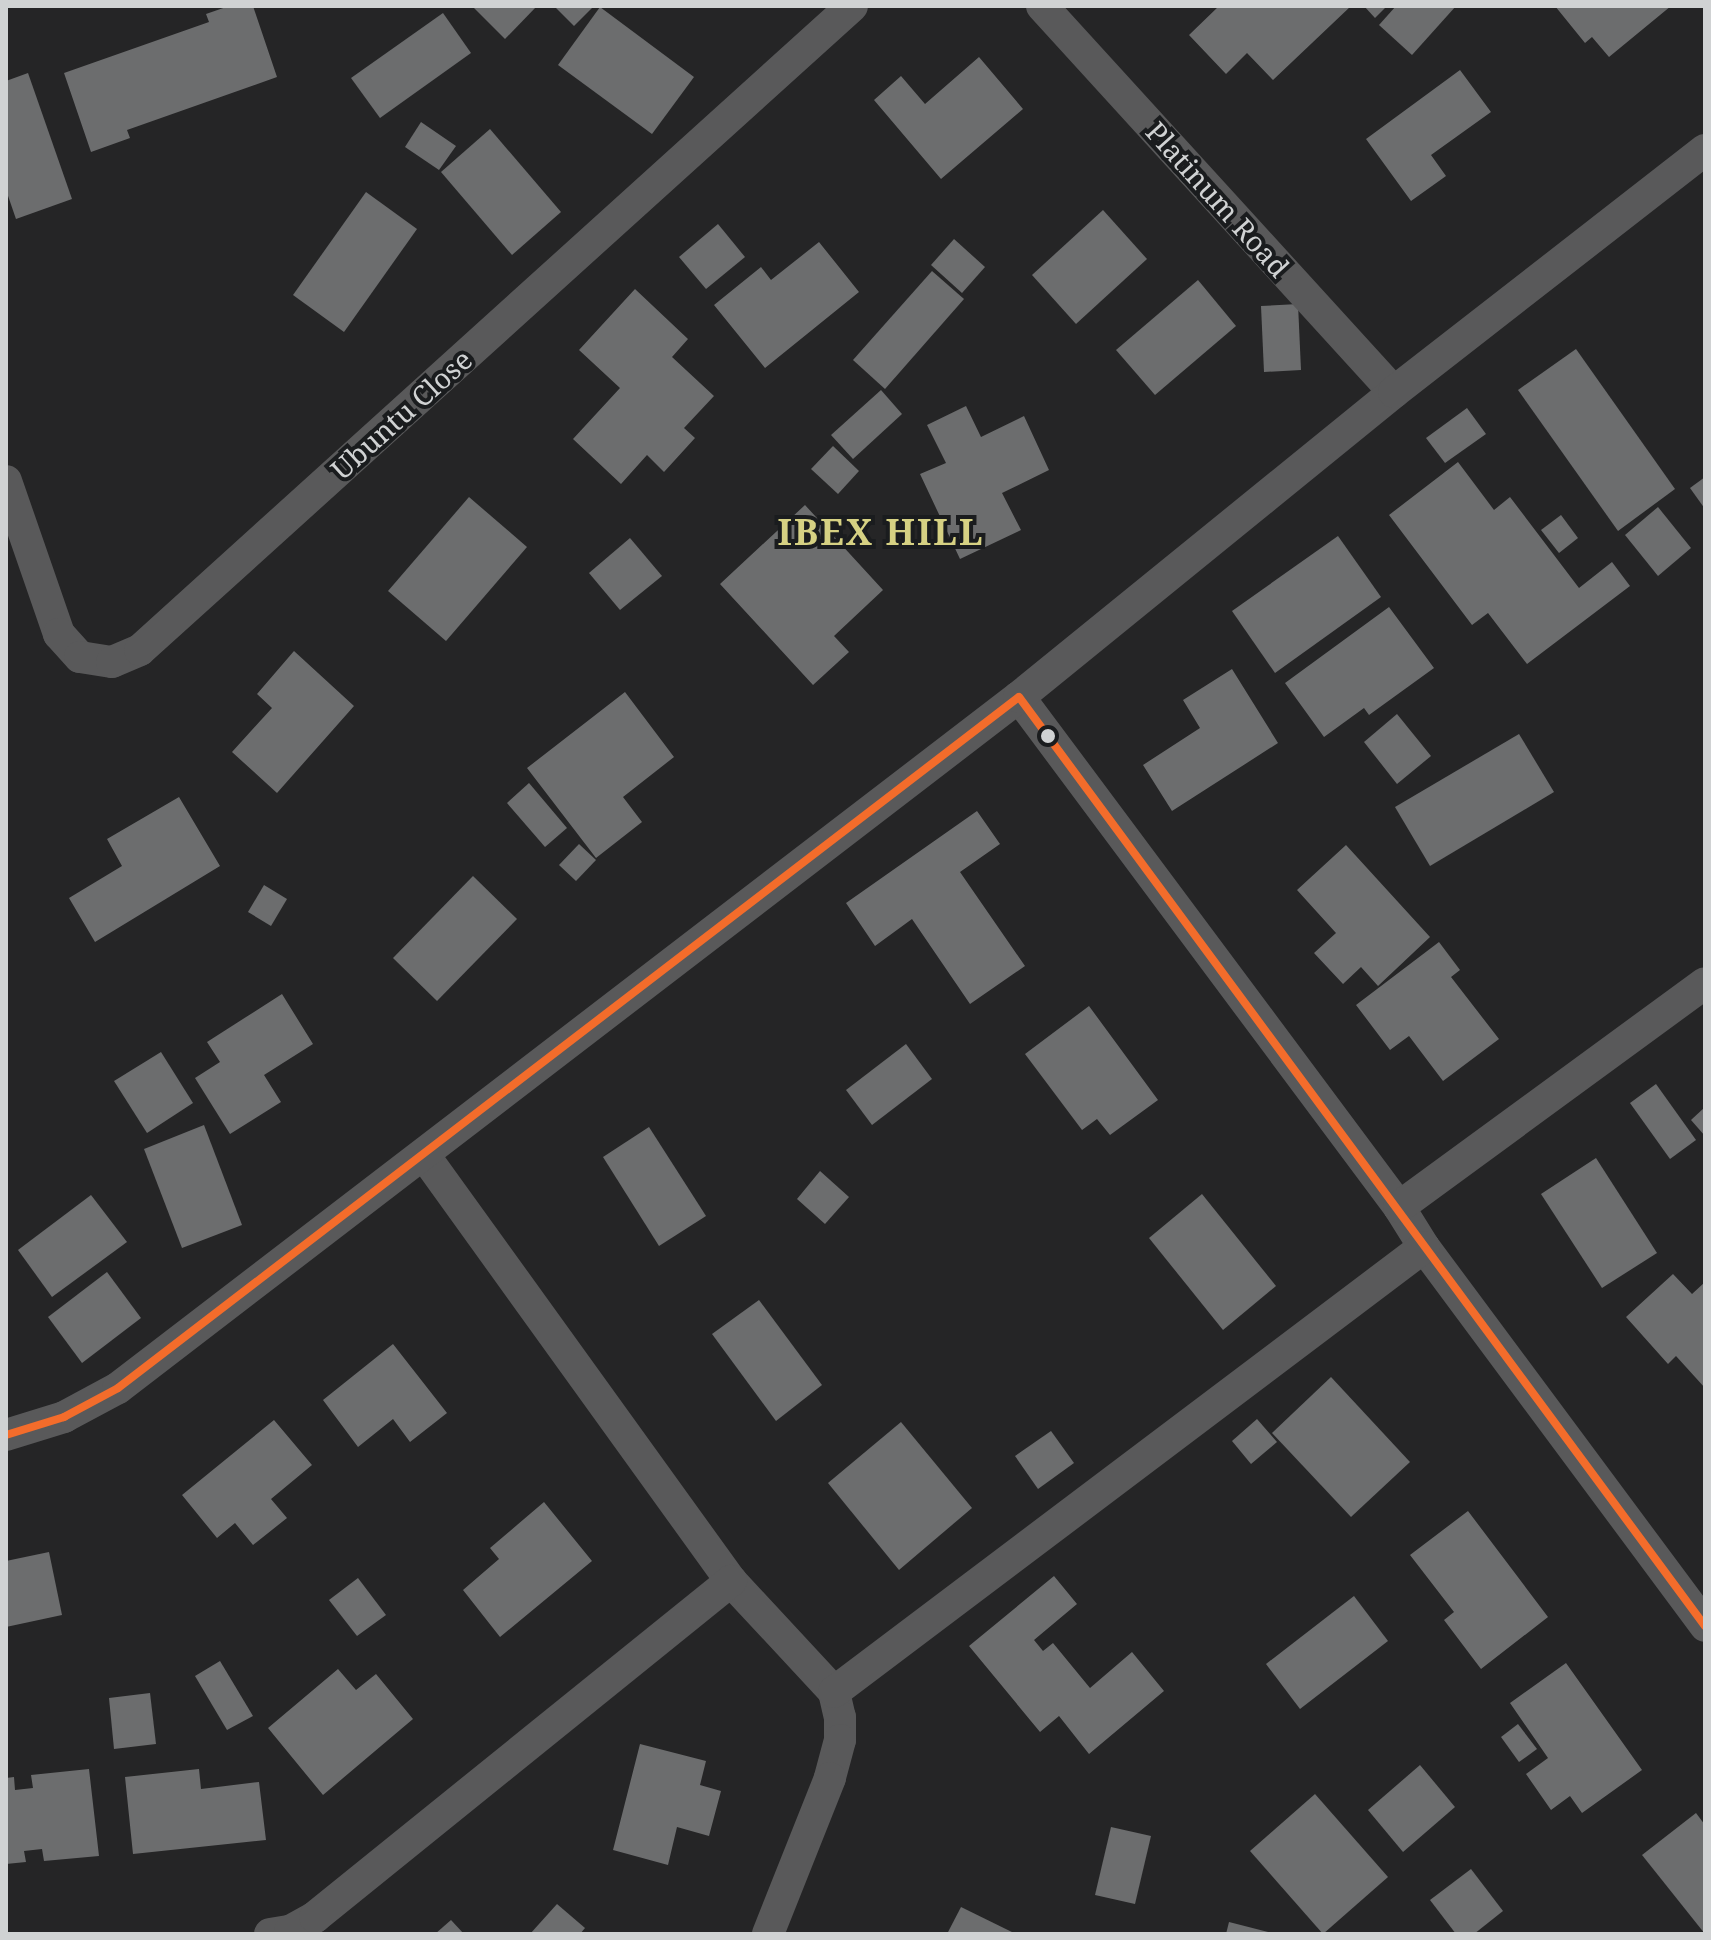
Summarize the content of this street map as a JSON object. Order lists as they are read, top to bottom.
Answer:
{
  "streets": {
    "street": ["Platinum Road", "Ubuntu Close"]
  },
  "districts": ["IBEX HILL"]
}
